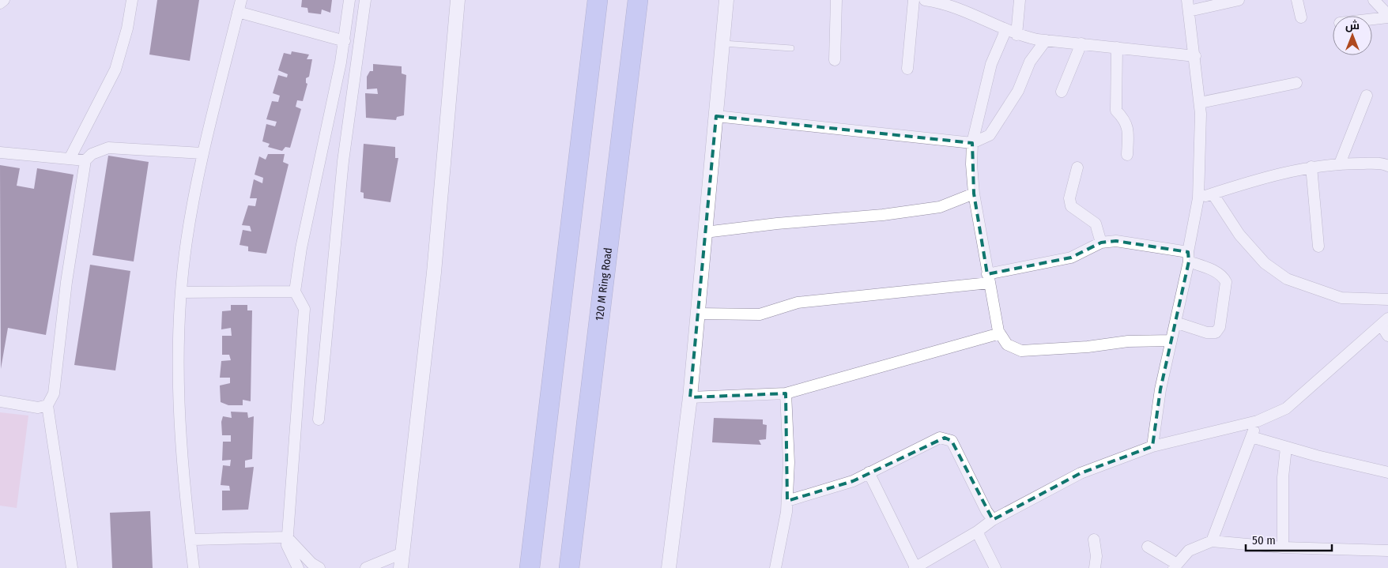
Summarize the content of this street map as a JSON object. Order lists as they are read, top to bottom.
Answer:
{
  "streets": {
    "highway": ["120 M Ring Road"]
  },
  "scale_bar": "50 m",
  "north": "top"
}
